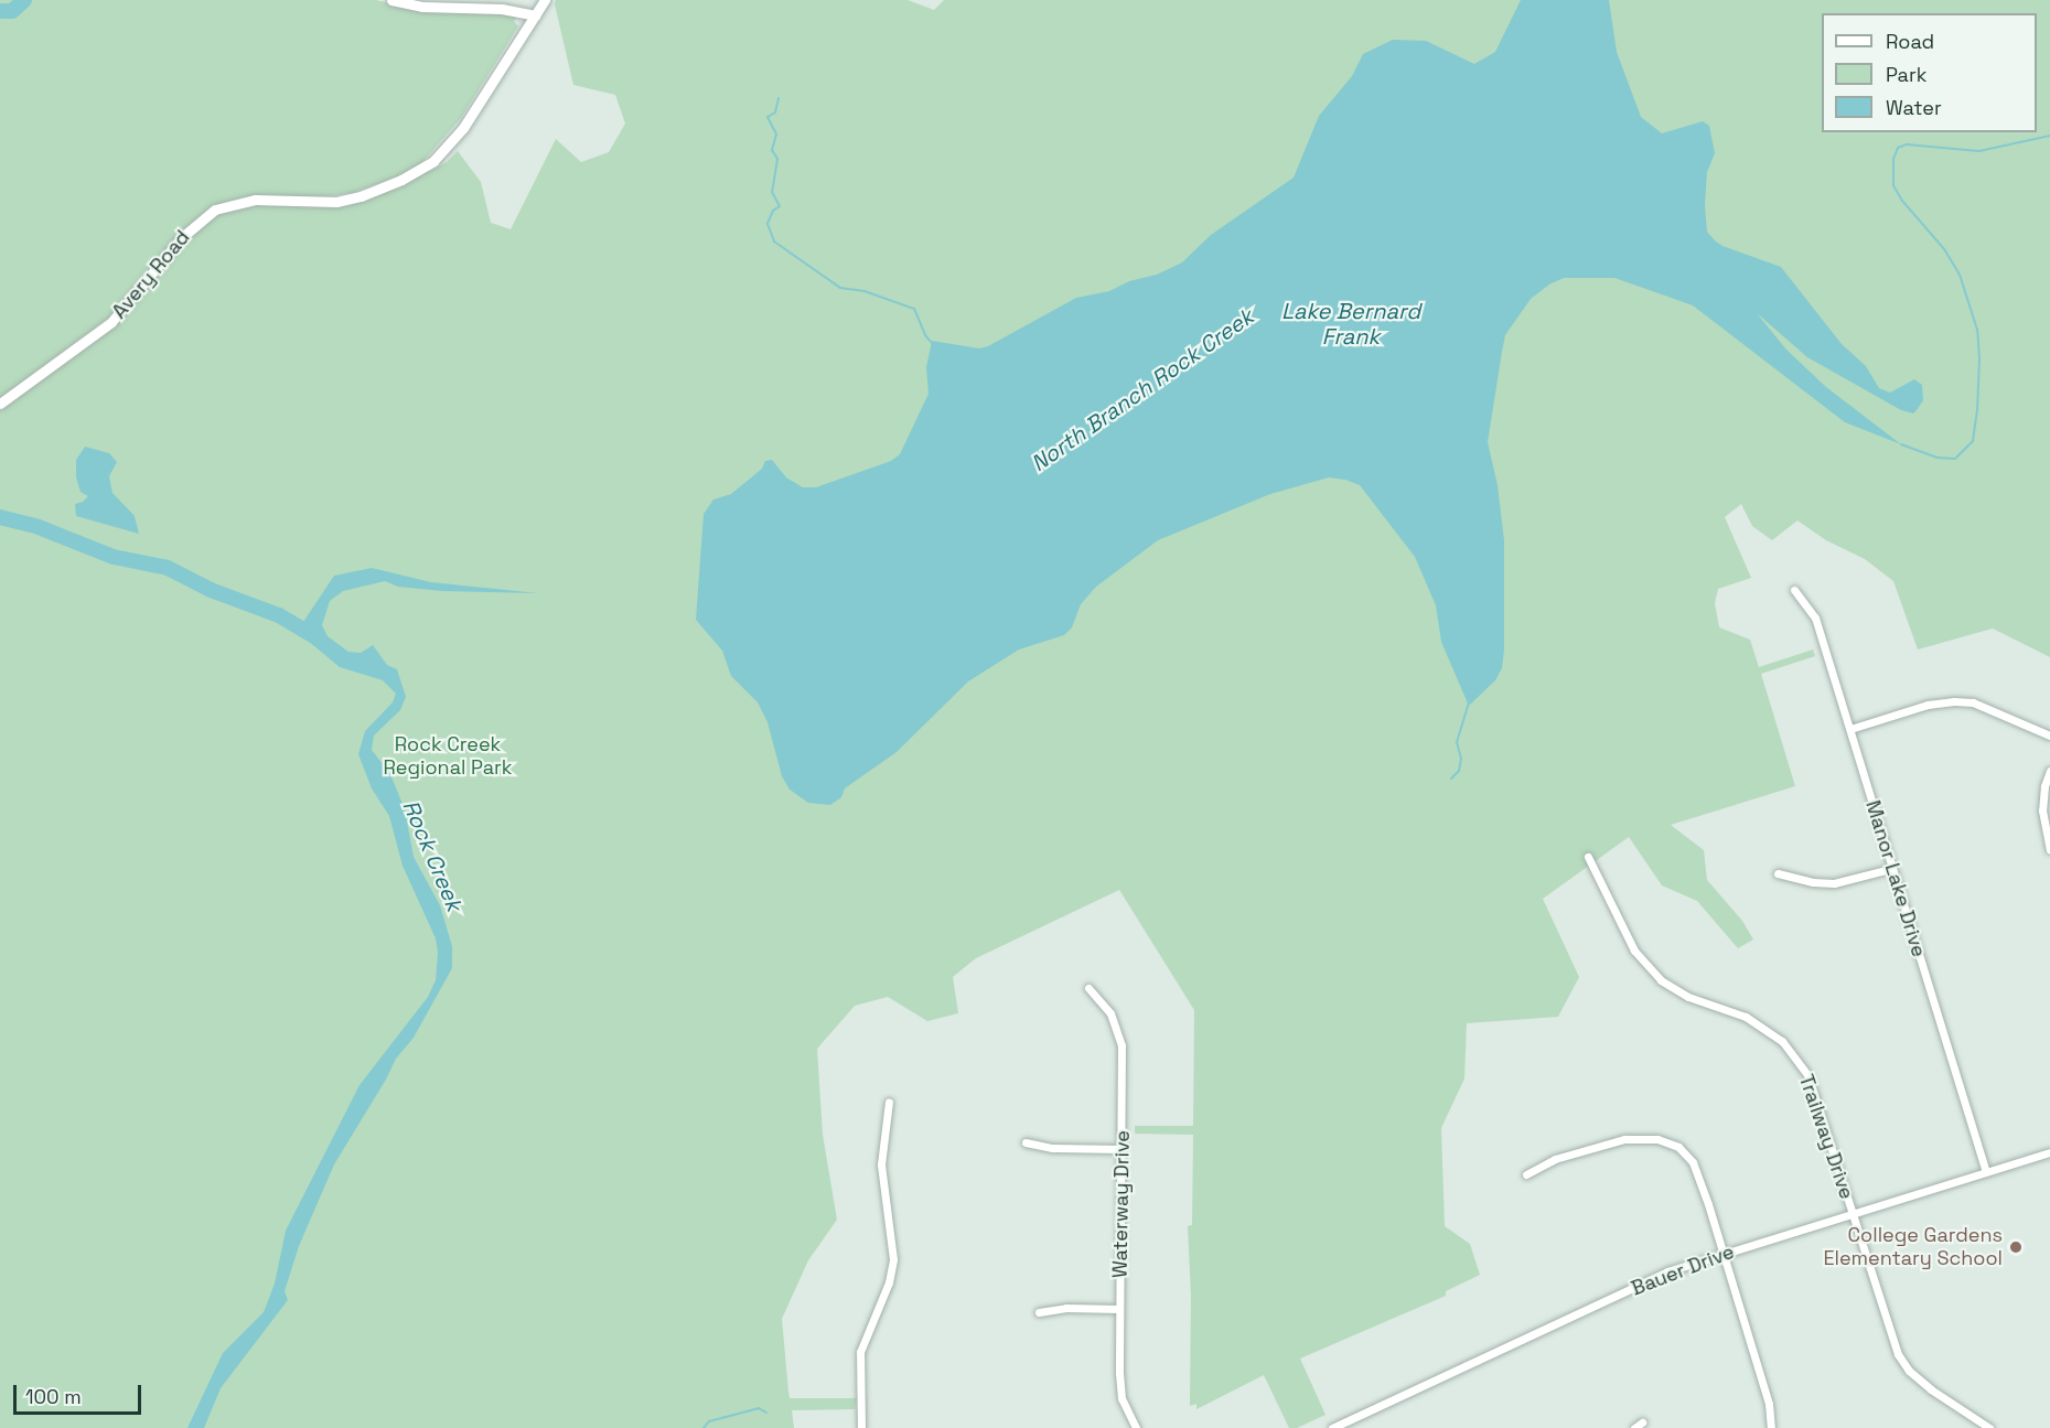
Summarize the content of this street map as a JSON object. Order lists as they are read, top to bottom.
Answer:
{
  "streets": {
    "street": [
      "Avery Road",
      "Manor Lake Drive",
      "Trailway Drive",
      "Waterway Drive",
      "Bauer Drive"
    ]
  },
  "crossings": [
    ["Manor Lake Drive", "Bauer Drive"],
    ["Trailway Drive", "Bauer Drive"]
  ],
  "water": ["Lake Bernard Frank", "North Branch Rock Creek", "Rock Creek"],
  "parks": ["Rock Creek Regional Park"],
  "places": ["College Gardens Elementary School"],
  "legend": ["Road", "Park", "Water"],
  "scale_bar": "100 m"
}
